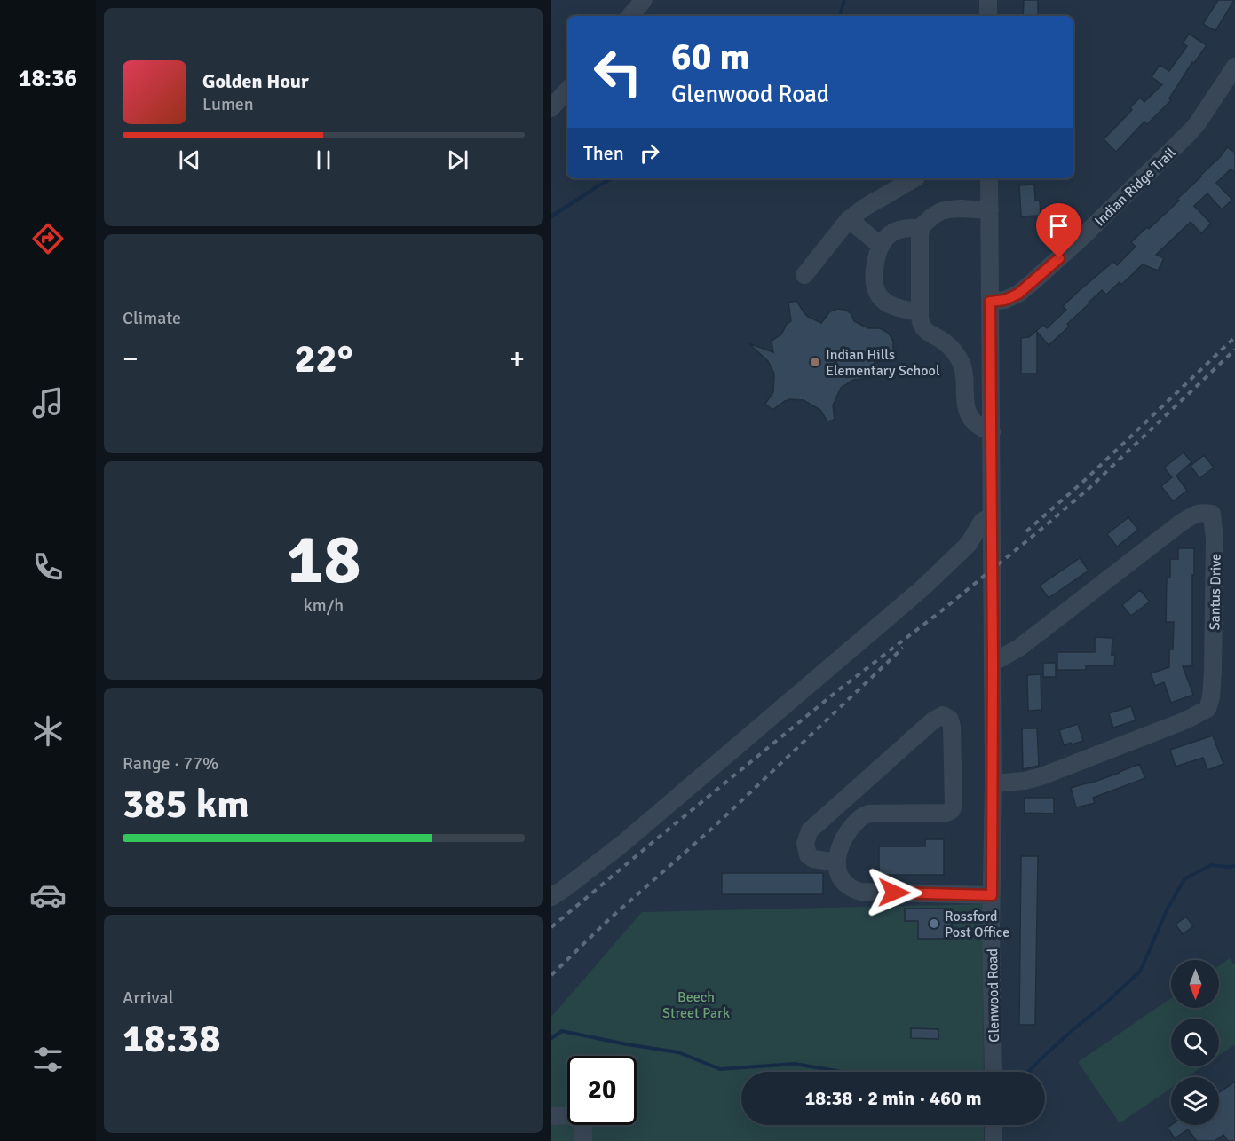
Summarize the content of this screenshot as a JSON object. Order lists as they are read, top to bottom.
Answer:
{
  "streets": {
    "street": ["Indian Ridge Trail", "Santus Drive", "Glenwood Road"]
  },
  "crossings": [
    ["Indian Ridge Trail", "Glenwood Road"],
    ["Santus Drive", "Glenwood Road"]
  ],
  "parks": ["Beech Street Park"],
  "places": ["Indian Hills Elementary School", "Rossford Post Office"],
  "north": "bottom",
  "page": {
    "tabs": "18:36",
    "turn": ["60 m", "Glenwood Road"],
    "song": ["Golden Hour", "Lumen"],
    "then": "Then",
    "tile": [
      "Climate",
      ["18", "km/h"],
      ["Range · 77%", "385 km"],
      ["Arrival", "18:38"]
    ],
    "heat": ["−", "22°", "+"],
    "limit": "20",
    "trip": "18:38 · 2 min · 460 m"
  }
}
